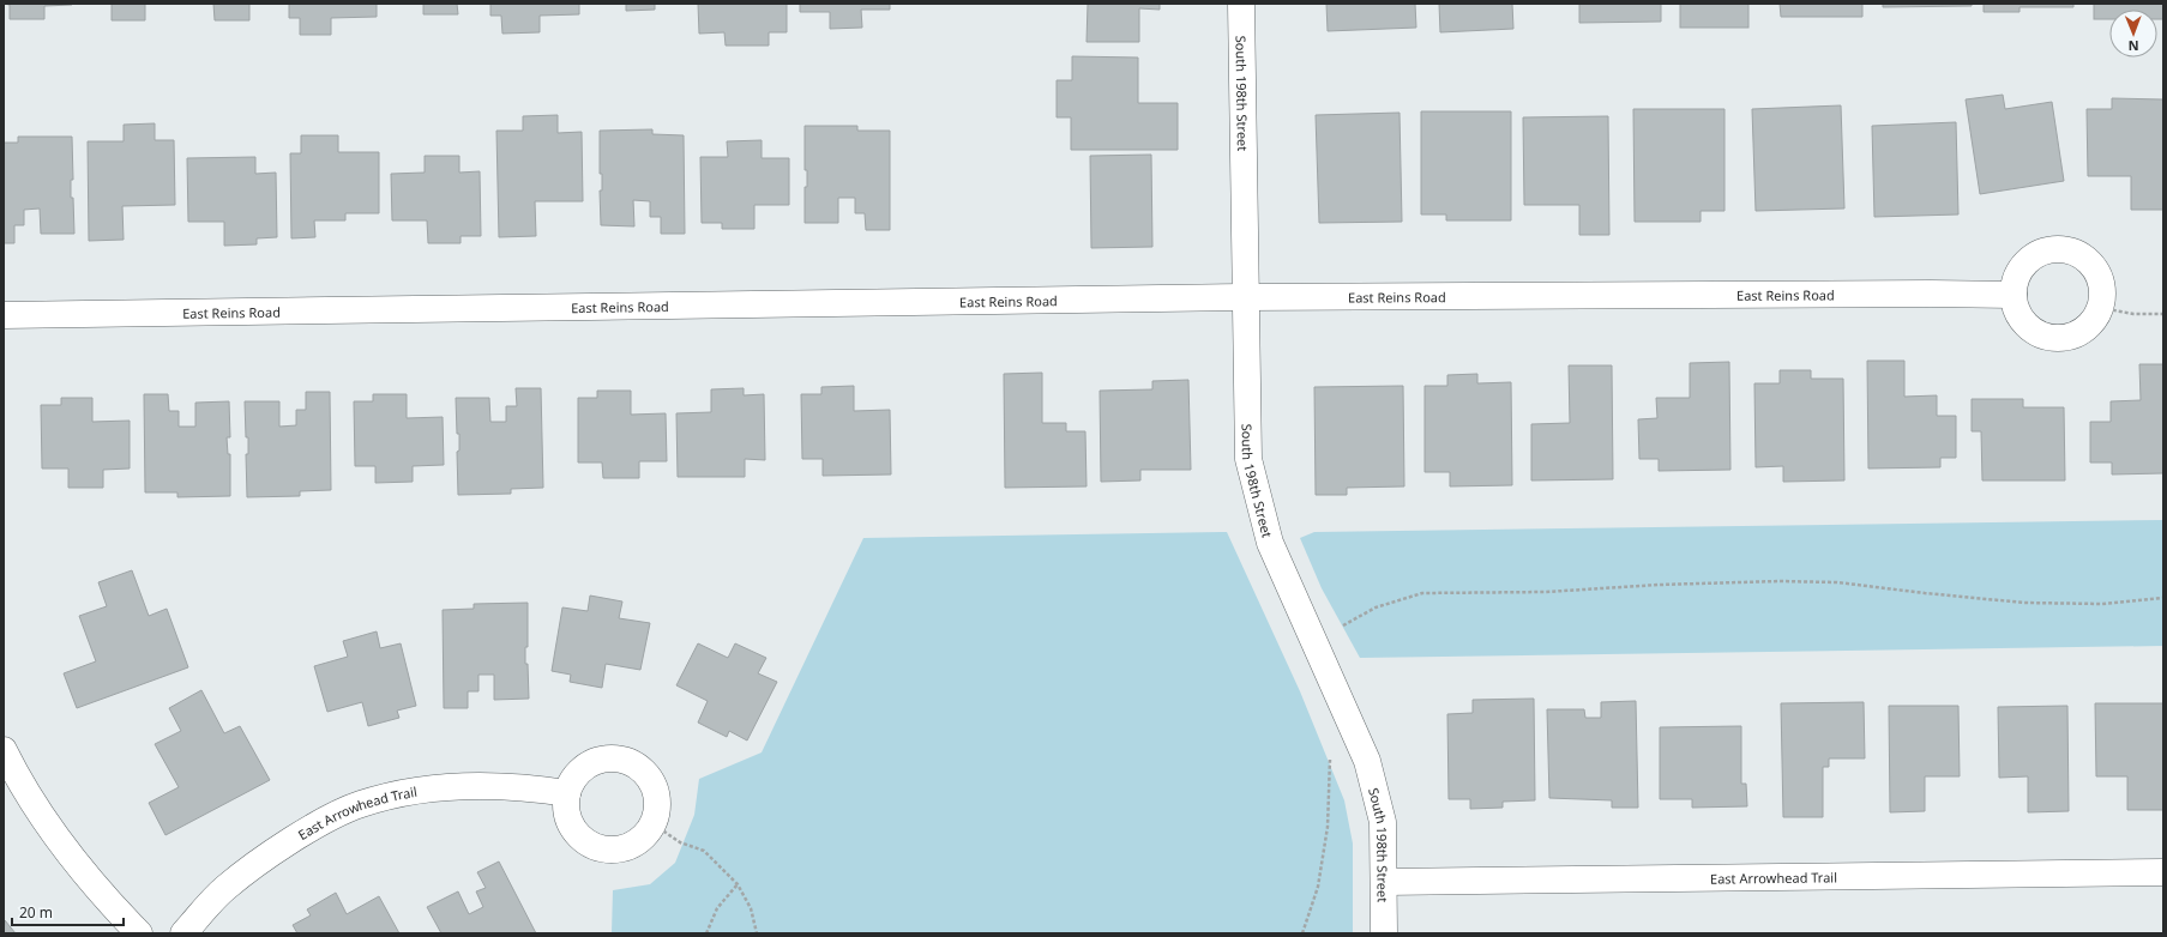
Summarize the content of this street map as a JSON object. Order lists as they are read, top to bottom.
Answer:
{
  "streets": {
    "street": ["South 198th Street", "East Reins Road", "East Arrowhead Trail"]
  },
  "crossings": [
    ["South 198th Street", "East Reins Road"],
    ["South 198th Street", "East Arrowhead Trail"]
  ],
  "scale_bar": "20 m",
  "north": "bottom"
}
